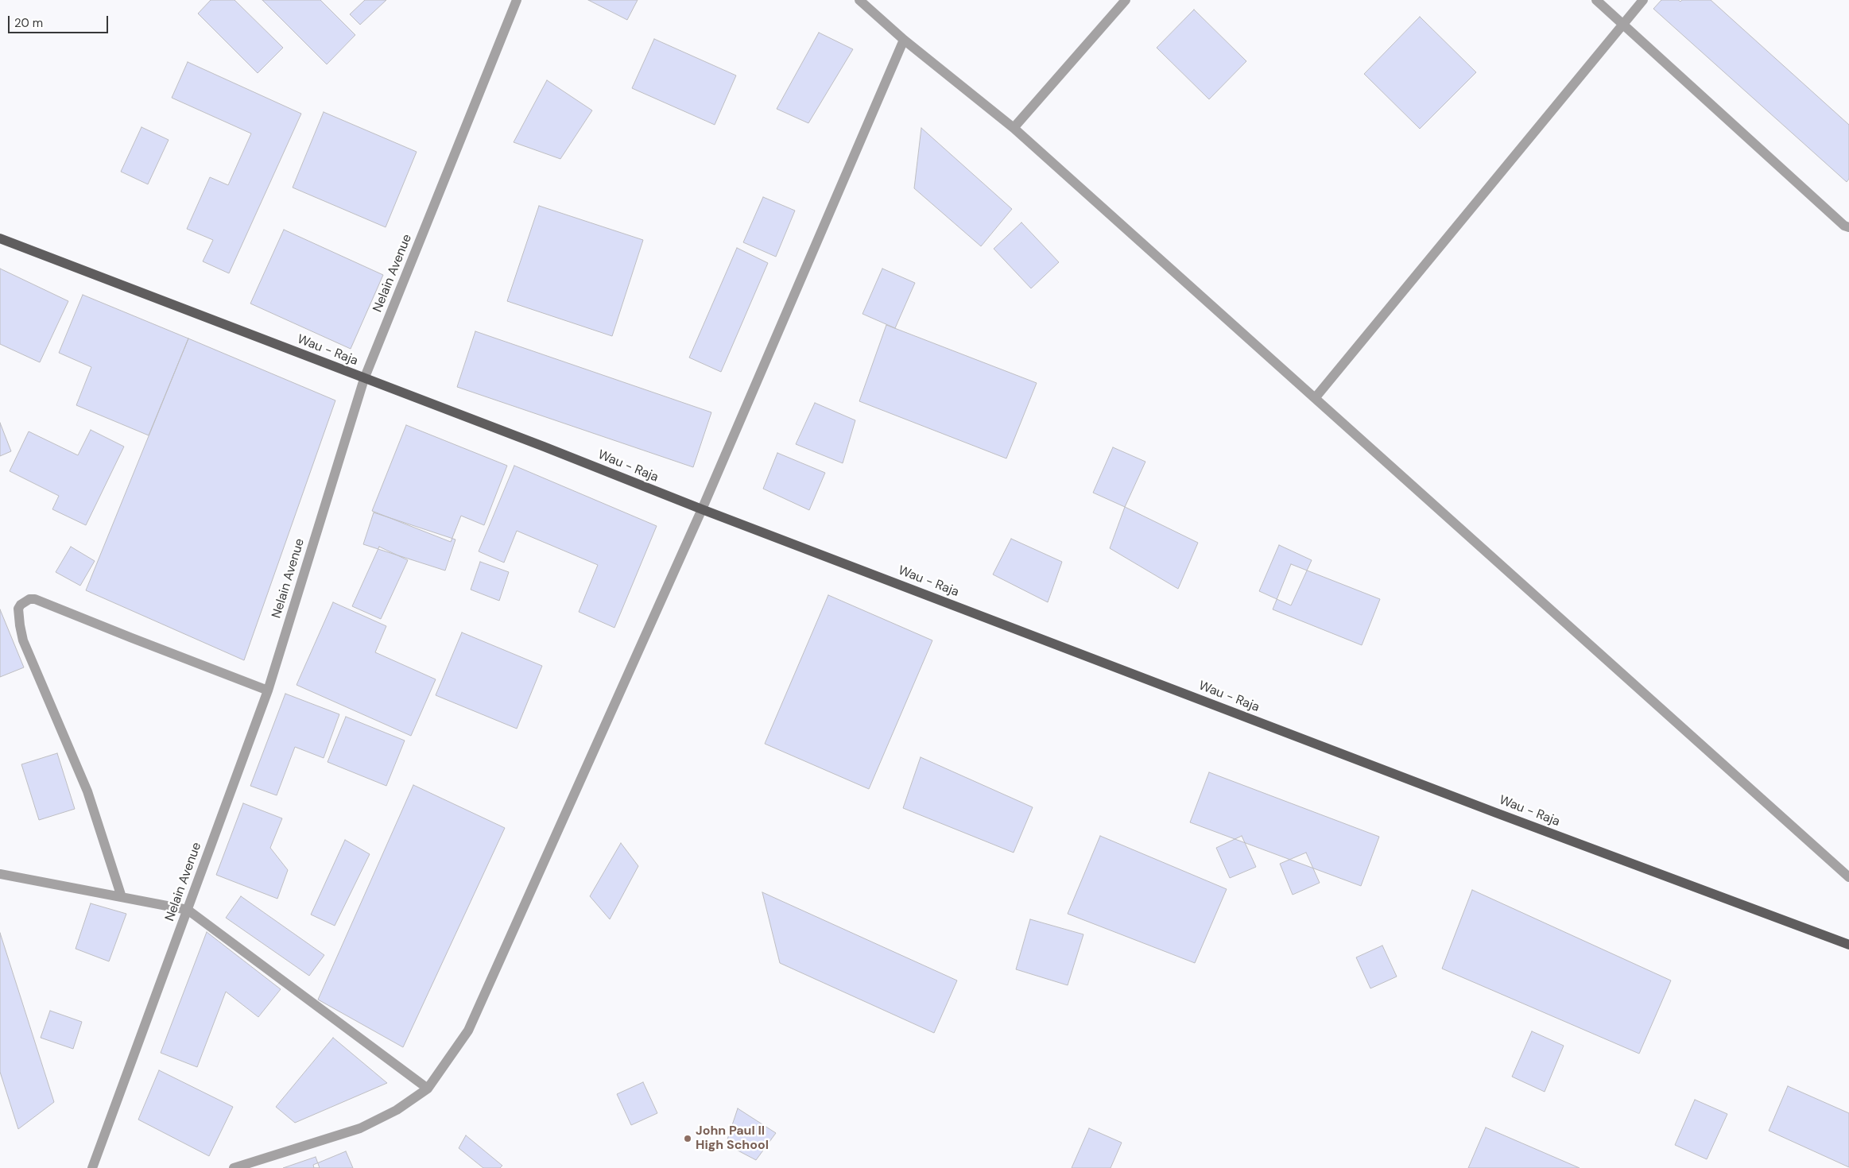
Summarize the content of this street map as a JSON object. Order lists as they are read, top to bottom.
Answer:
{
  "streets": {
    "main road": ["Wau - Raja"],
    "street": ["Nelain Avenue"]
  },
  "crossings": [
    ["Nelain Avenue", "Wau - Raja"]
  ],
  "places": ["John Paul II High School"],
  "scale_bar": "20 m"
}
